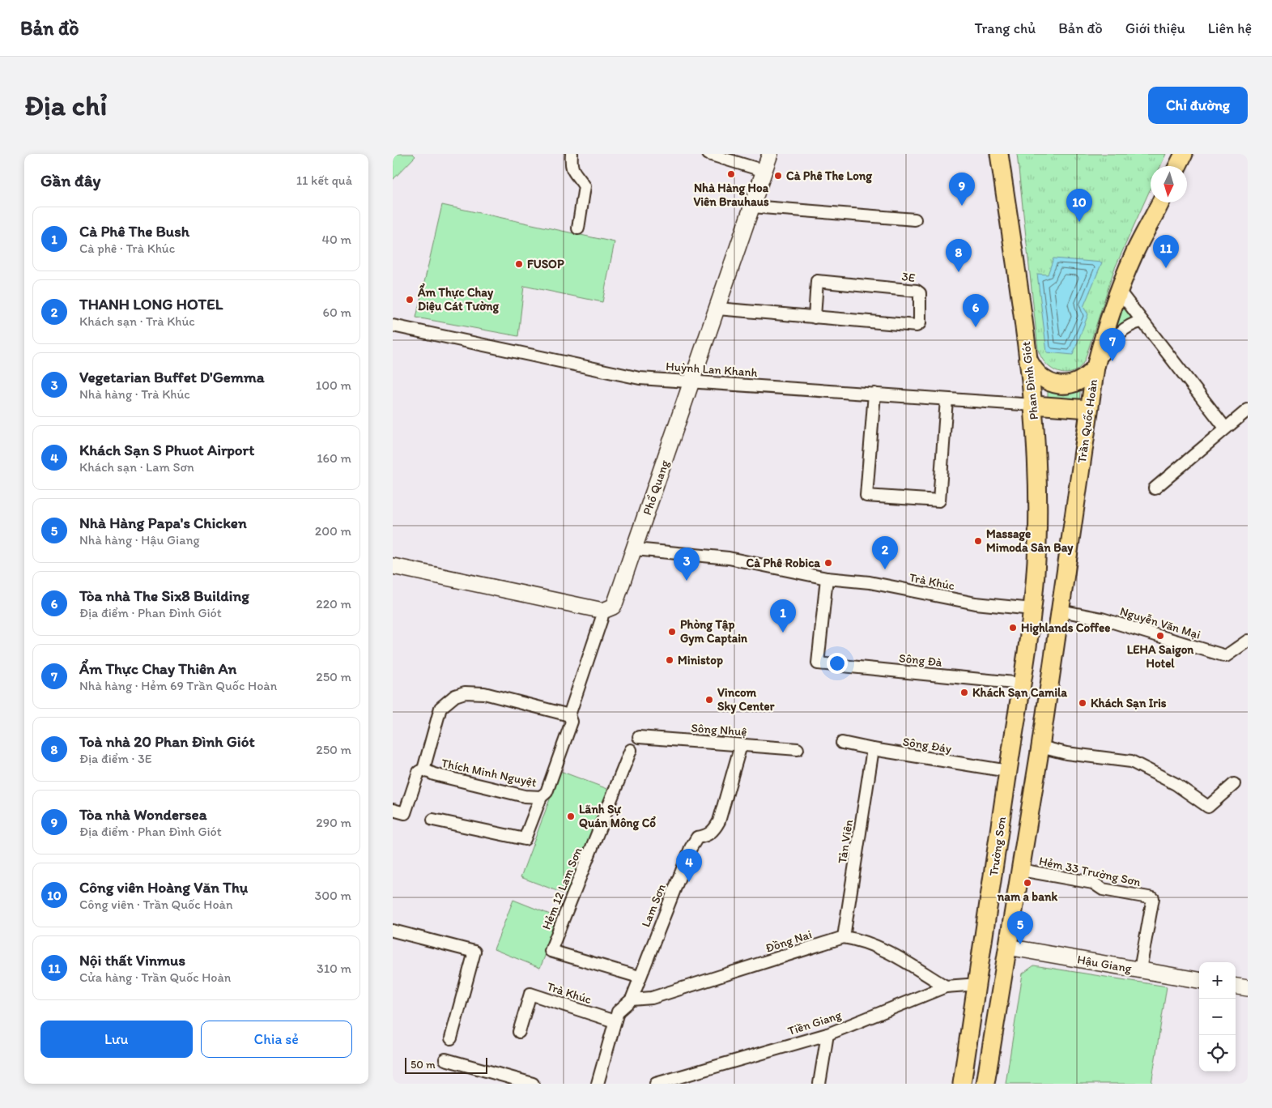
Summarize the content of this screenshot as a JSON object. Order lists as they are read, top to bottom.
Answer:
{
  "streets": {
    "main road": [
      "Phan Đình Giót",
      "Trần Quốc Hoàn",
      "Phổ Quang",
      "Trường Sơn",
      "Hậu Giang"
    ],
    "street": [
      "3E",
      "Huỳnh Lan Khanh",
      "Trà Khúc",
      "Nguyễn Văn Mại",
      "Sông Đà",
      "Sông Nhuệ",
      "Sông Đáy",
      "Thích Minh Nguyệt",
      "Tản Viên",
      "Hẻm 33 Trường Sơn",
      "Hẻm 12 Lam Sơn",
      "Lam Sơn",
      "Đồng Nai",
      "Tiền Giang"
    ]
  },
  "crossings": [
    ["3E", "Phổ Quang"],
    ["Huỳnh Lan Khanh", "Phan Đình Giót"],
    ["Huỳnh Lan Khanh", "Phổ Quang"],
    ["Phan Đình Giót", "Trà Khúc"],
    ["Phan Đình Giót", "Trường Sơn"],
    ["Trần Quốc Hoàn", "Nguyễn Văn Mại"],
    ["Phổ Quang", "Trà Khúc"],
    ["Phổ Quang", "Thích Minh Nguyệt"],
    ["Trà Khúc", "Sông Đà"],
    ["Trà Khúc", "Trường Sơn"],
    ["Trà Khúc", "Lam Sơn"],
    ["Sông Đà", "Trường Sơn"],
    ["Sông Nhuệ", "Lam Sơn"],
    ["Sông Đáy", "Tản Viên"],
    ["Sông Đáy", "Trường Sơn"],
    ["Tản Viên", "Đồng Nai"],
    ["Trường Sơn", "Tiền Giang"],
    ["Hẻm 33 Trường Sơn", "Hậu Giang"],
    ["Hẻm 12 Lam Sơn", "Lam Sơn"],
    ["Lam Sơn", "Đồng Nai"],
    ["Đồng Nai", "Tiền Giang"]
  ],
  "places": [
    "Nhà Hàng Hoa Viên Brauhaus",
    "Cà Phê The Long",
    "FUSOP",
    "Ẩm Thực Chay Diệu Cát Tường",
    "Massage Mimoda Sân Bay",
    "Cà Phê Robica",
    "Highlands Coffee",
    "Phòng Tập Gym Captain",
    "LEHA Saigon Hotel",
    "Ministop",
    "Khách Sạn Camila",
    "Vincom Sky Center",
    "Khách Sạn Iris",
    "Lãnh Sự Quán Mông Cổ",
    "nam a bank"
  ],
  "scale_bar": "50 m",
  "north": "bottom",
  "page": {
    "header": "Bản đồ",
    "nav": [
      "Trang chủ",
      "Bản đồ",
      "Giới thiệu",
      "Liên hệ"
    ],
    "buttons": [
      "Chỉ đường",
      ["Lưu", "Chia sẻ"]
    ],
    "title": "Địa chỉ",
    "heading": ["Gần đây", "11 kết quả"],
    "pins": [
      "9",
      "10",
      "11",
      "8",
      "6",
      "7",
      "2",
      "3",
      "1",
      "4",
      "5"
    ],
    "list": [
      {
        "mark": "1",
        "name": "Cà Phê The Bush",
        "note": "Cà phê · Trà Khúc",
        "value": "40 m"
      },
      {
        "mark": "2",
        "name": "THANH LONG HOTEL",
        "note": "Khách sạn · Trà Khúc",
        "value": "60 m"
      },
      {
        "mark": "3",
        "name": "Vegetarian Buffet D'Gemma",
        "note": "Nhà hàng · Trà Khúc",
        "value": "100 m"
      },
      {
        "mark": "4",
        "name": "Khách Sạn S Phuot Airport",
        "note": "Khách sạn · Lam Sơn",
        "value": "160 m"
      },
      {
        "mark": "5",
        "name": "Nhà Hàng Papa's Chicken",
        "note": "Nhà hàng · Hậu Giang",
        "value": "200 m"
      },
      {
        "mark": "6",
        "name": "Tòa nhà The Six8 Building",
        "note": "Địa điểm · Phan Đình Giót",
        "value": "220 m"
      },
      {
        "mark": "7",
        "name": "Ẩm Thực Chay Thiên An",
        "note": "Nhà hàng · Hẻm 69 Trần Quốc Hoàn",
        "value": "250 m"
      },
      {
        "mark": "8",
        "name": "Toà nhà 20 Phan Đình Giót",
        "note": "Địa điểm · 3E",
        "value": "250 m"
      },
      {
        "mark": "9",
        "name": "Tòa nhà Wondersea",
        "note": "Địa điểm · Phan Đình Giót",
        "value": "290 m"
      },
      {
        "mark": "10",
        "name": "Công viên Hoàng Văn Thụ",
        "note": "Công viên · Trần Quốc Hoàn",
        "value": "300 m"
      },
      {
        "mark": "11",
        "name": "Nội thất Vinmus",
        "note": "Cửa hàng · Trần Quốc Hoàn",
        "value": "310 m"
      }
    ],
    "map_buttons": ["+", "−"],
    "scale": "50 m"
  }
}
